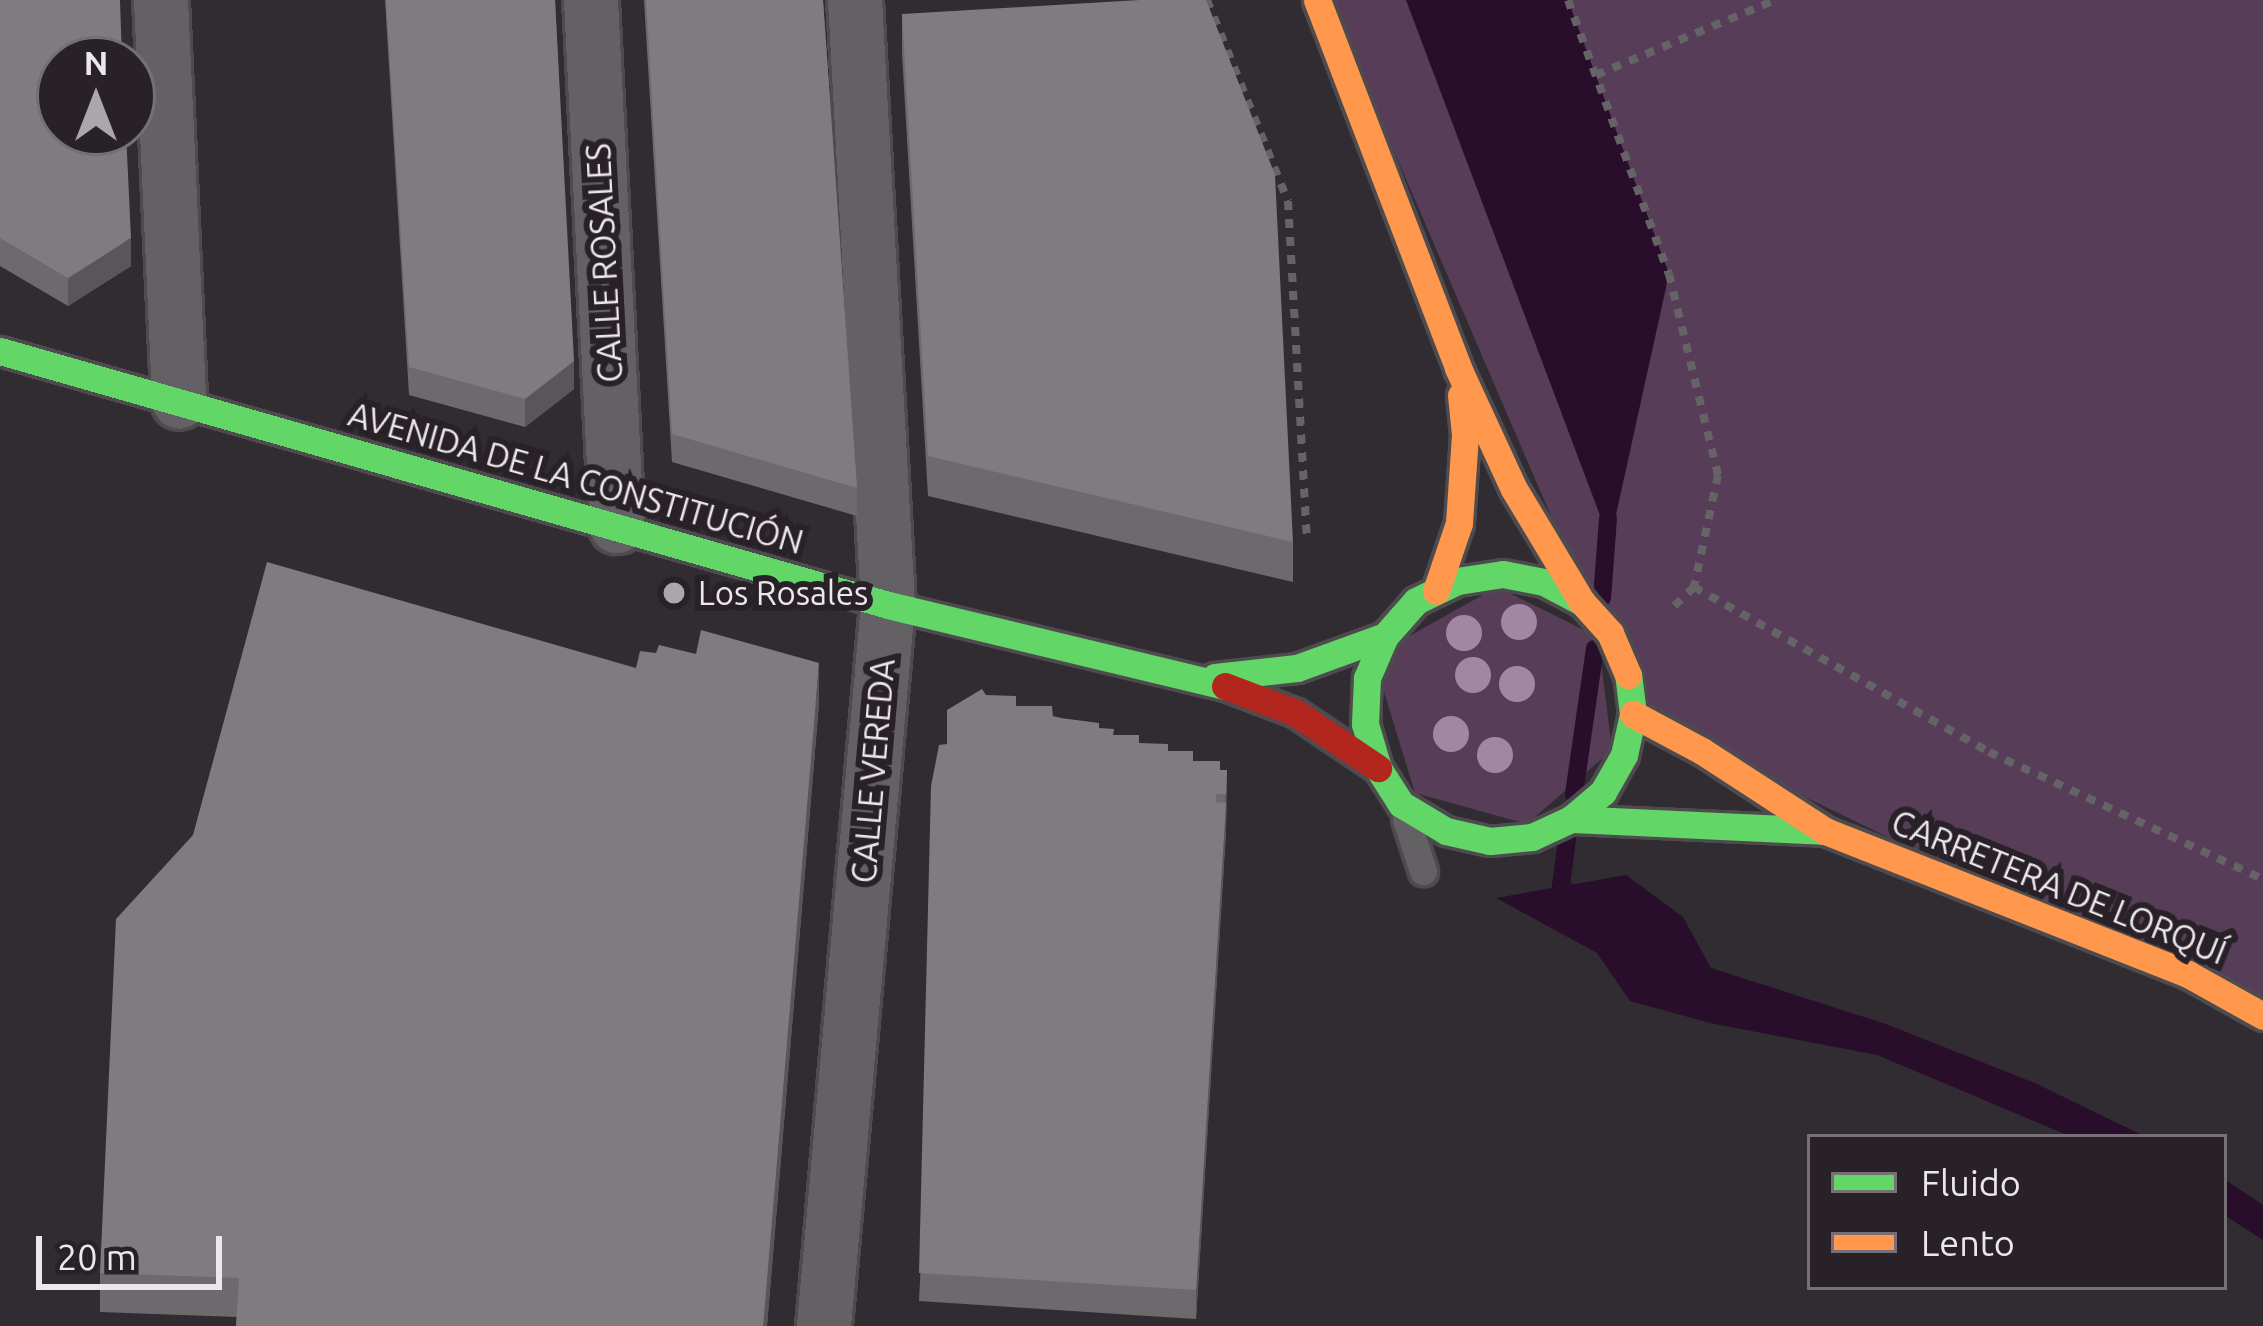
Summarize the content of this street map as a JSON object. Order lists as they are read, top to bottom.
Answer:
{
  "streets": {
    "main road": ["AVENIDA DE LA CONSTITUCIÓN", "CARRETERA DE LORQUÍ"],
    "street": ["CALLE ROSALES", "CALLE VEREDA"]
  },
  "crossings": [
    ["CALLE ROSALES", "AVENIDA DE LA CONSTITUCIÓN"],
    ["AVENIDA DE LA CONSTITUCIÓN", "CALLE VEREDA"]
  ],
  "places": ["Los Rosales"],
  "legend": ["Fluido", "Lento"],
  "scale_bar": "20 m",
  "north": "top"
}
